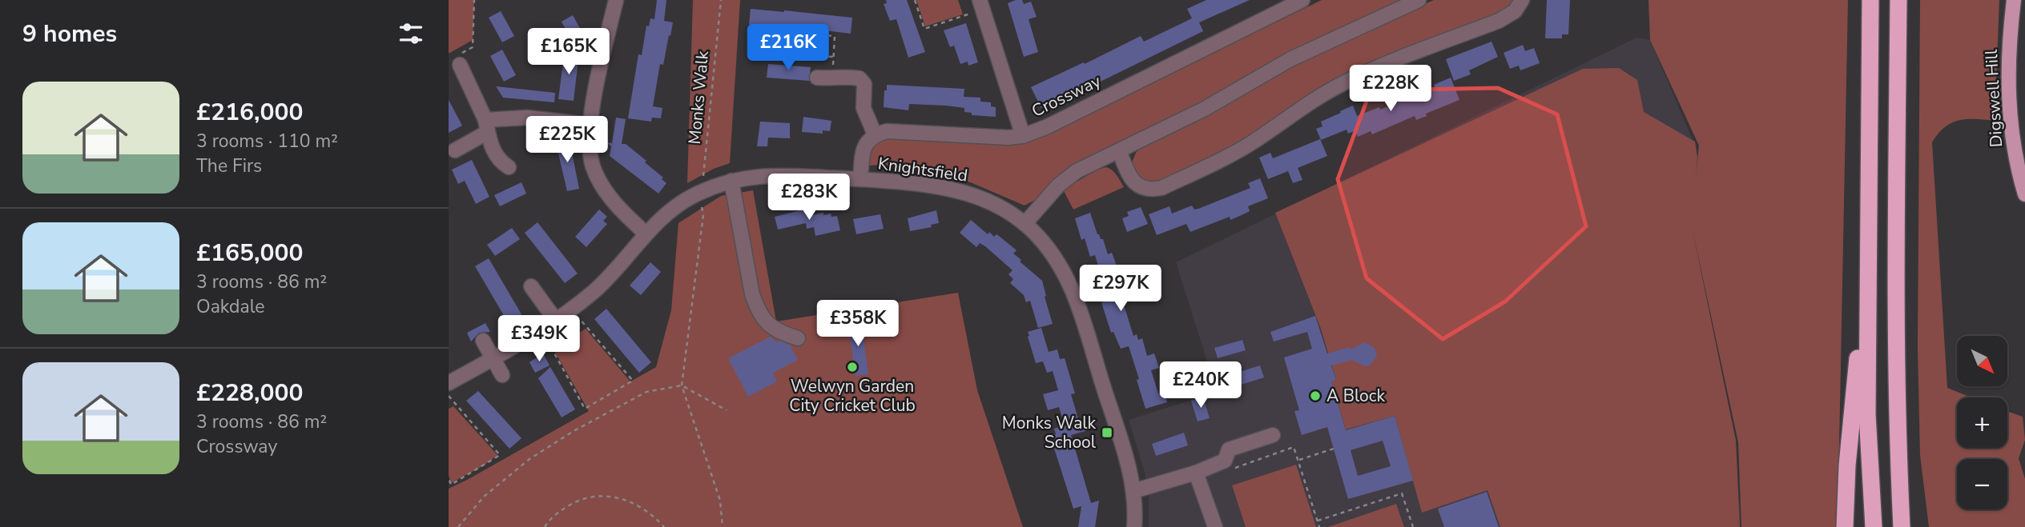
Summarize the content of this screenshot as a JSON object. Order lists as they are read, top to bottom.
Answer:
{
  "streets": {
    "main road": ["Digswell Hill"],
    "street": ["Crossway", "Knightsfield"],
    "path": ["Monks Walk"]
  },
  "crossings": [
    ["Monks Walk", "Knightsfield"]
  ],
  "places": {
    "other": ["Welwyn Garden City Cricket Club", "A Block"],
    "transit": ["Monks Walk School"]
  },
  "north": "bottom right",
  "page": {
    "heading": "9 homes",
    "price": [
      "£216K",
      "£165K",
      "£228K",
      "£225K",
      "£283K",
      "£297K",
      "£358K",
      "£349K",
      "£240K"
    ],
    "list": [
      {
        "name": "£216,000",
        "note": "3 rooms · 110 m² · The Firs"
      },
      {
        "name": "£165,000",
        "note": "3 rooms · 86 m² · Oakdale"
      },
      {
        "name": "£228,000",
        "note": "3 rooms · 86 m² · Crossway"
      }
    ],
    "map_buttons": ["+", "−"]
  }
}
